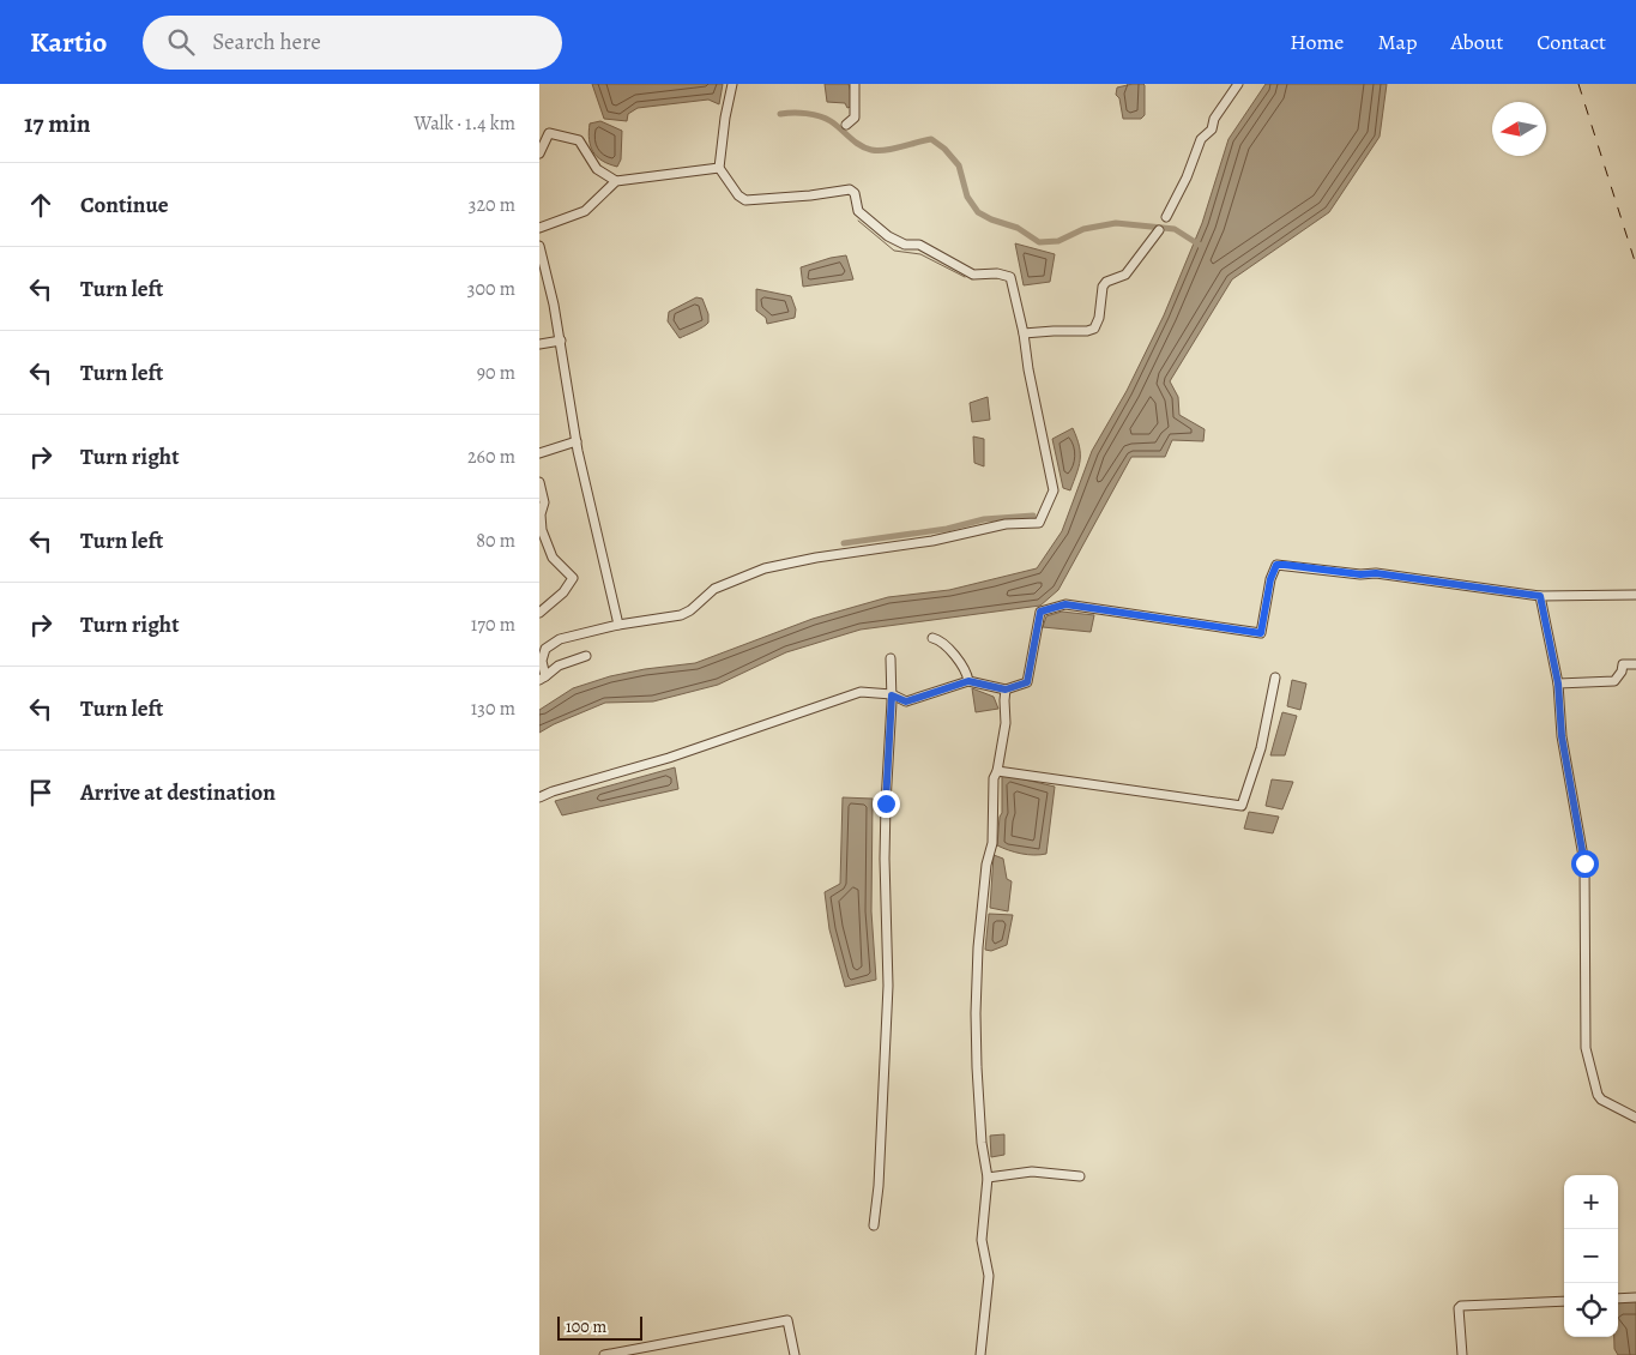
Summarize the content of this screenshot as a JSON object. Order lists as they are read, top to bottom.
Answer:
{
  "scale_bar": "100 m",
  "north": "left",
  "page": {
    "header": "Kartio",
    "search": "Search here",
    "nav": [
      "Home",
      "Map",
      "About",
      "Contact"
    ],
    "heading": ["17 min", "Walk · 1.4 km"],
    "list": [
      ["Continue", "320 m"],
      ["Turn left", "300 m"],
      ["Turn left", "90 m"],
      ["Turn right", "260 m"],
      ["Turn left", "80 m"],
      ["Turn right", "170 m"],
      ["Turn left", "130 m"],
      "Arrive at destination"
    ],
    "map_buttons": ["+", "−"],
    "scale": "100 m"
  }
}
